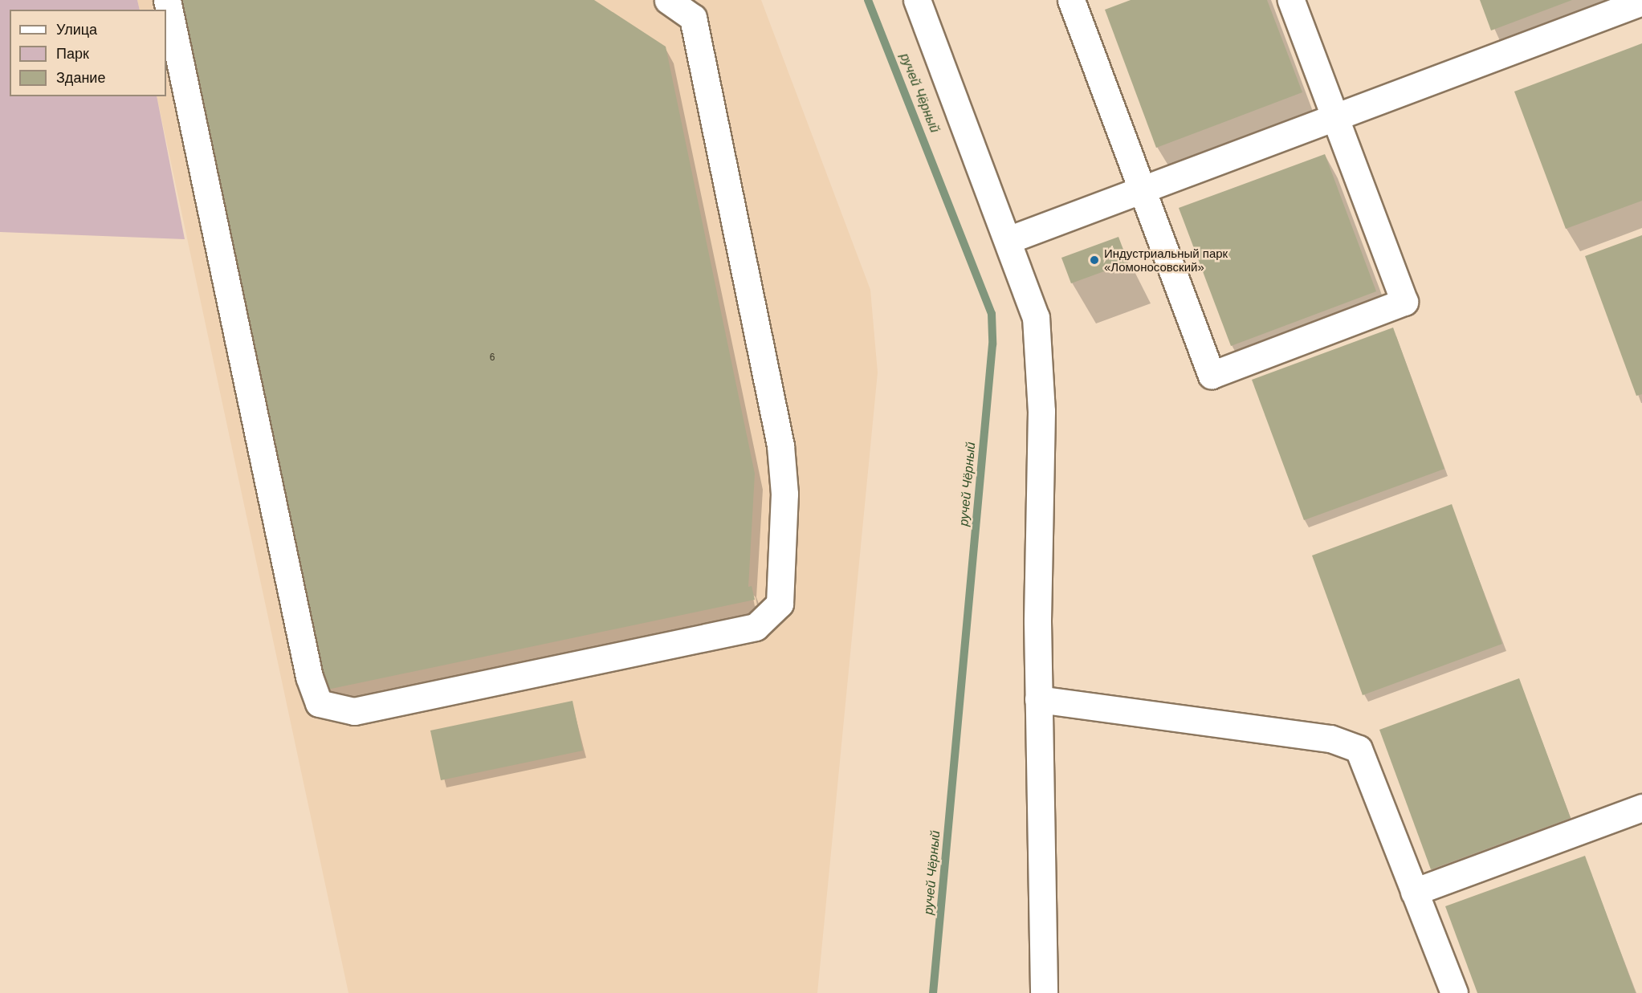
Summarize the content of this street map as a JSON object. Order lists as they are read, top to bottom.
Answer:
{
  "water": ["ручей Чёрный"],
  "places": ["Индустриальный парк «Ломоносовский»"],
  "house_numbers": ["6"],
  "legend": ["Улица", "Парк", "Здание"]
}
